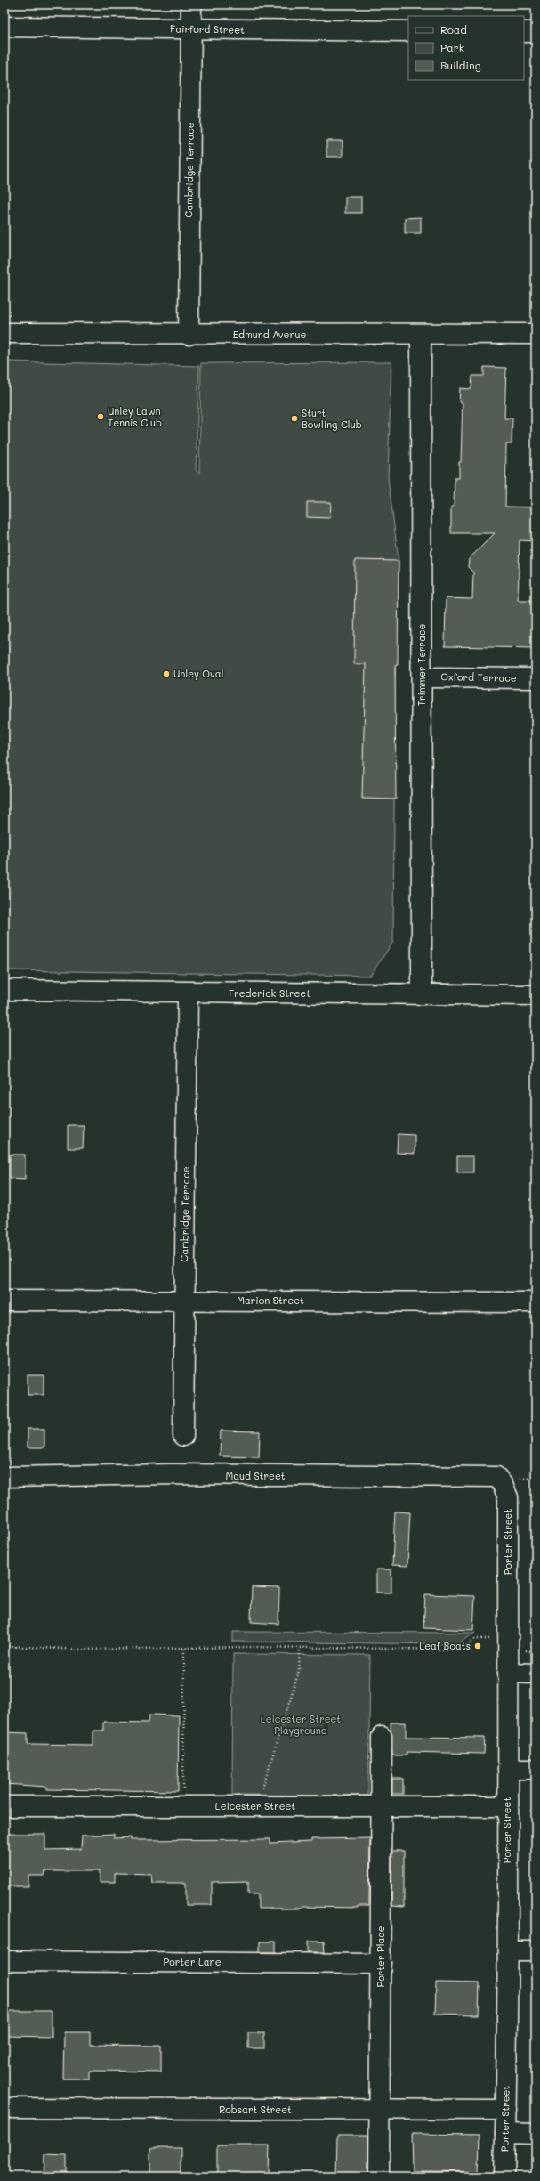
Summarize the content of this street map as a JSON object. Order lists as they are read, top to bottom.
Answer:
{
  "streets": {
    "street": [
      "Fairford Street",
      "Cambridge Terrace",
      "Edmund Avenue",
      "Trimmer Terrace",
      "Oxford Terrace",
      "Frederick Street",
      "Marion Street",
      "Maud Street",
      "Porter Street",
      "Leicester Street",
      "Porter Place",
      "Porter Lane",
      "Robsart Street"
    ]
  },
  "crossings": [
    ["Fairford Street", "Cambridge Terrace"],
    ["Cambridge Terrace", "Edmund Avenue"],
    ["Cambridge Terrace", "Frederick Street"],
    ["Cambridge Terrace", "Marion Street"],
    ["Edmund Avenue", "Trimmer Terrace"],
    ["Trimmer Terrace", "Oxford Terrace"],
    ["Trimmer Terrace", "Frederick Street"],
    ["Maud Street", "Porter Street"],
    ["Porter Street", "Leicester Street"],
    ["Porter Street", "Robsart Street"],
    ["Leicester Street", "Porter Place"],
    ["Porter Place", "Porter Lane"],
    ["Porter Place", "Robsart Street"]
  ],
  "parks": ["Leicester Street Playground"],
  "places": [
    "Unley Lawn Tennis Club",
    "Sturt Bowling Club",
    "Unley Oval",
    "Leaf Boats"
  ],
  "legend": ["Road", "Park", "Building"]
}
